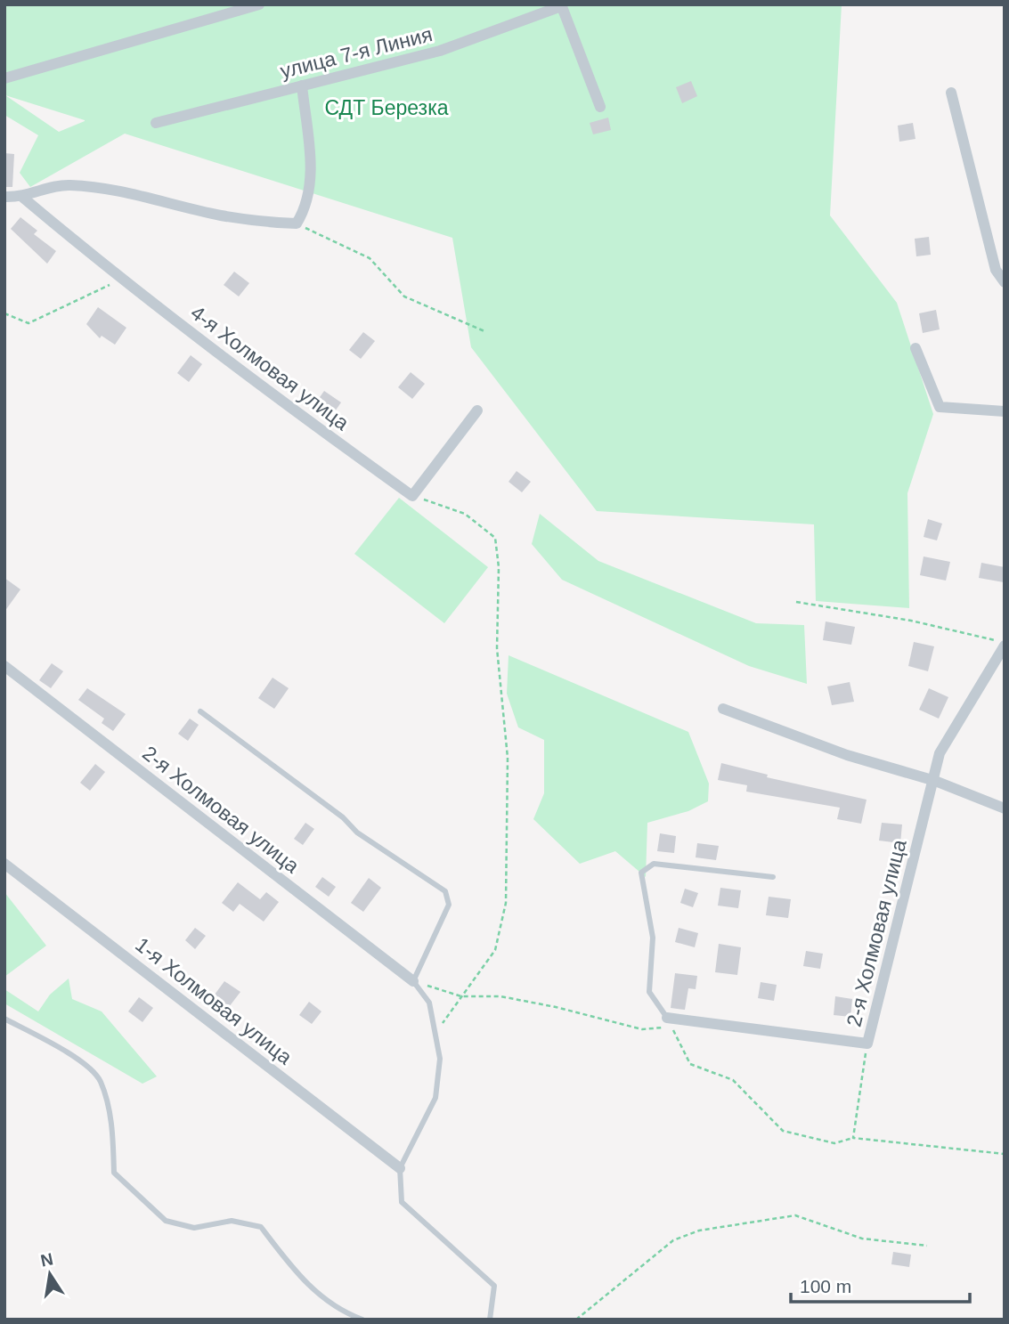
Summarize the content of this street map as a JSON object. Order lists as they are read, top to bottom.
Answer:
{
  "streets": {
    "street": [
      "улица 7-я Линия",
      "4-я Холмовая улица",
      "2-я Холмовая улица",
      "1-я Холмовая улица"
    ]
  },
  "parks": ["СДТ Березка"],
  "scale_bar": "100 m",
  "north": "top"
}
